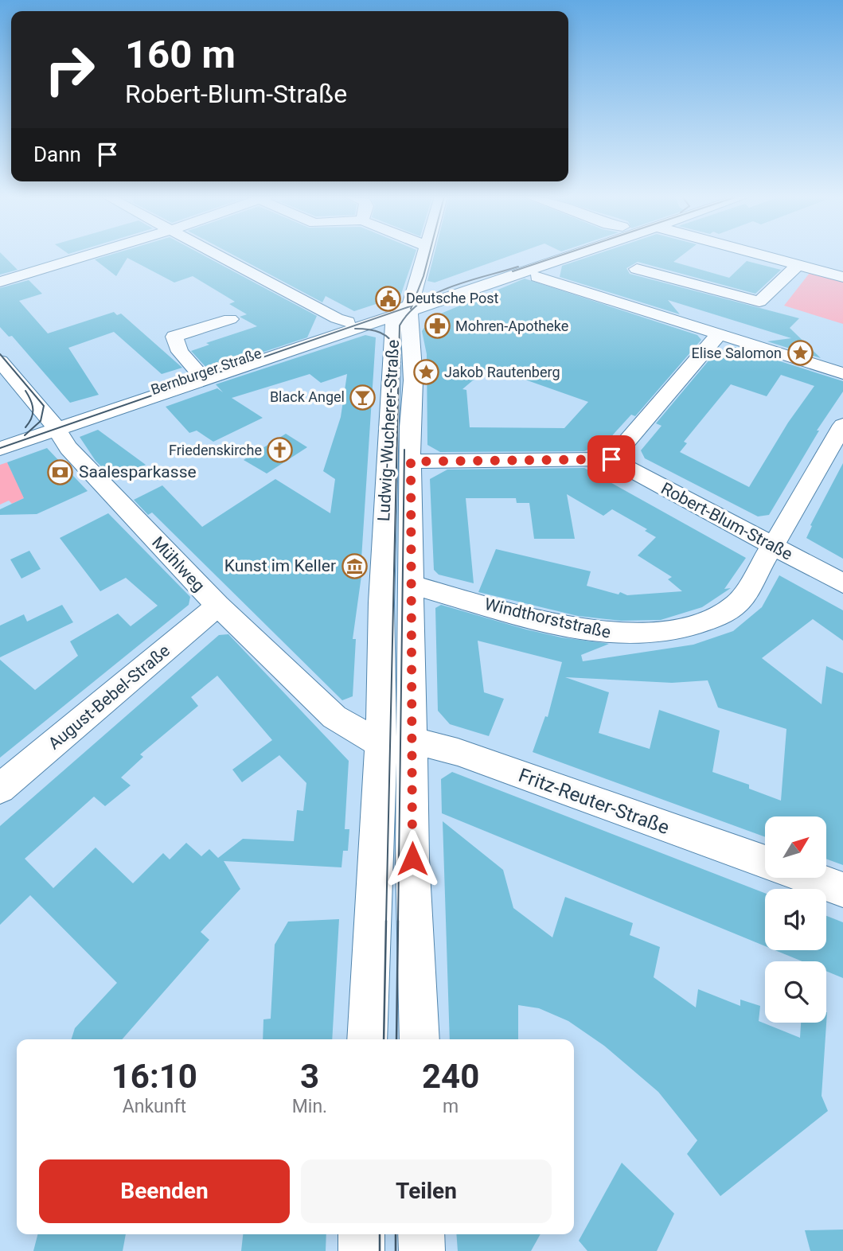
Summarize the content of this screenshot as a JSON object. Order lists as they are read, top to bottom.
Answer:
{
  "streets": {
    "street": [
      "Bernburger Straße",
      "Ludwig-Wucherer-Straße",
      "Robert-Blum-Straße",
      "Mühlweg",
      "Windthorststraße",
      "August-Bebel-Straße",
      "Fritz-Reuter-Straße"
    ]
  },
  "crossings": [
    ["Bernburger Straße", "Ludwig-Wucherer-Straße"],
    ["Bernburger Straße", "Mühlweg"],
    ["Ludwig-Wucherer-Straße", "Robert-Blum-Straße"],
    ["Ludwig-Wucherer-Straße", "Mühlweg"],
    ["Ludwig-Wucherer-Straße", "Windthorststraße"],
    ["Ludwig-Wucherer-Straße", "Fritz-Reuter-Straße"],
    ["Robert-Blum-Straße", "Windthorststraße"],
    ["Mühlweg", "August-Bebel-Straße"],
    ["Mühlweg", "Fritz-Reuter-Straße"]
  ],
  "places": {
    "public building": ["Deutsche Post"],
    "pharmacy": ["Mohren-Apotheke"],
    "place": ["Elise Salomon", "Jakob Rautenberg"],
    "bar": ["Black Angel"],
    "church": ["Friedenskirche"],
    "bank": ["Saalesparkasse"],
    "museum": ["Kunst im Keller"]
  },
  "north": "top right",
  "page": {
    "turn": ["160 m", "Robert-Blum-Straße"],
    "then": "Dann",
    "eta": [
      "16:10",
      "Ankunft",
      "3",
      "Min.",
      "240",
      "m"
    ],
    "buttons": ["Beenden", "Teilen"]
  }
}
